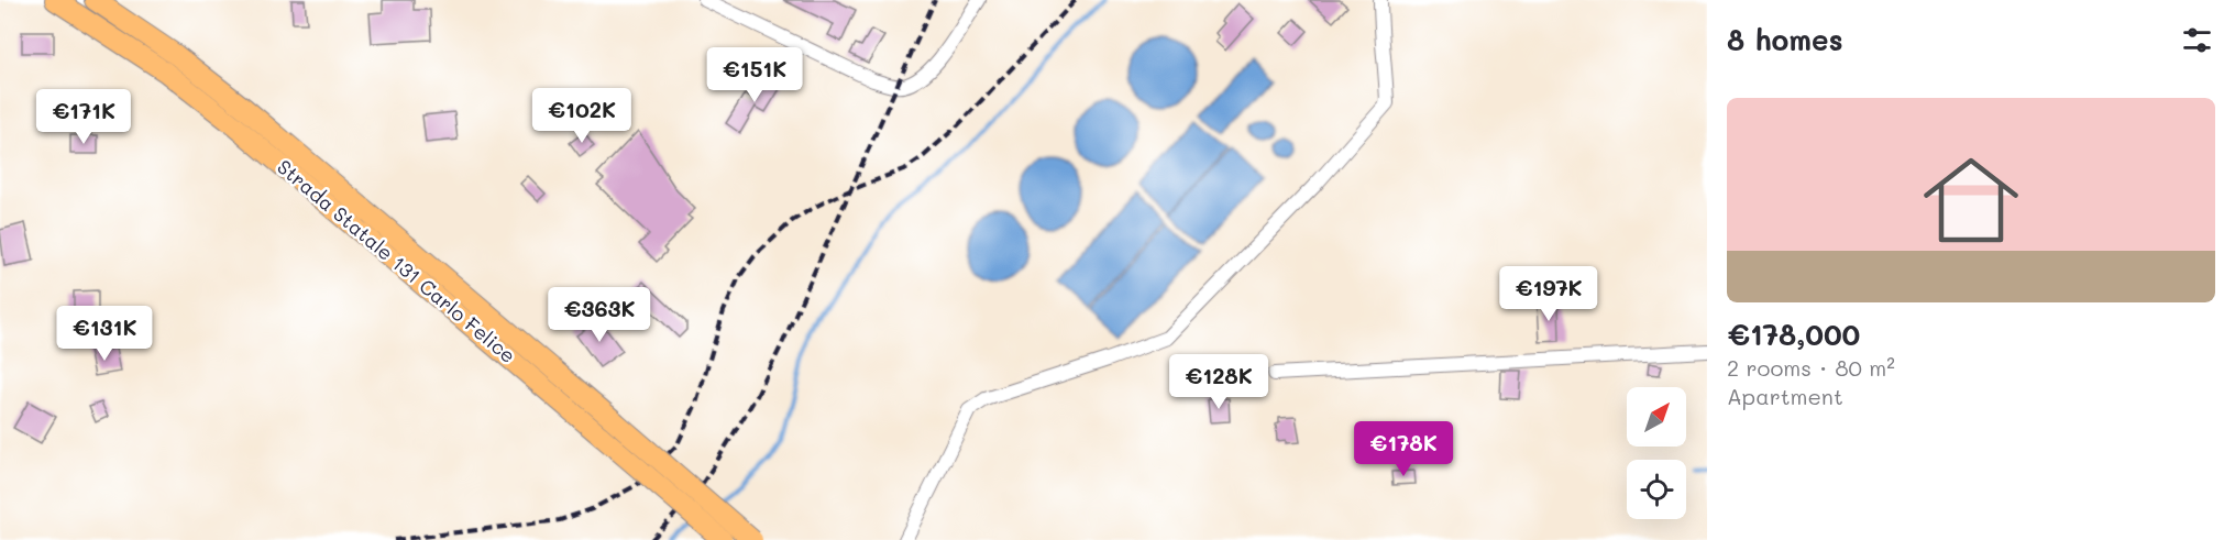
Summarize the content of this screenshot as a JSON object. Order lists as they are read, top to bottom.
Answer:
{
  "streets": {
    "highway": ["Strada Statale 131 Carlo Felice"]
  },
  "north": "top right",
  "page": {
    "heading": "8 homes",
    "price": [
      "€151K",
      "€102K",
      "€171K",
      "€197K",
      "€363K",
      "€131K",
      "€128K",
      "€178K"
    ],
    "list": [
      {
        "name": "€178,000",
        "note": "2 rooms · 80 m² · Apartment"
      }
    ]
  }
}
